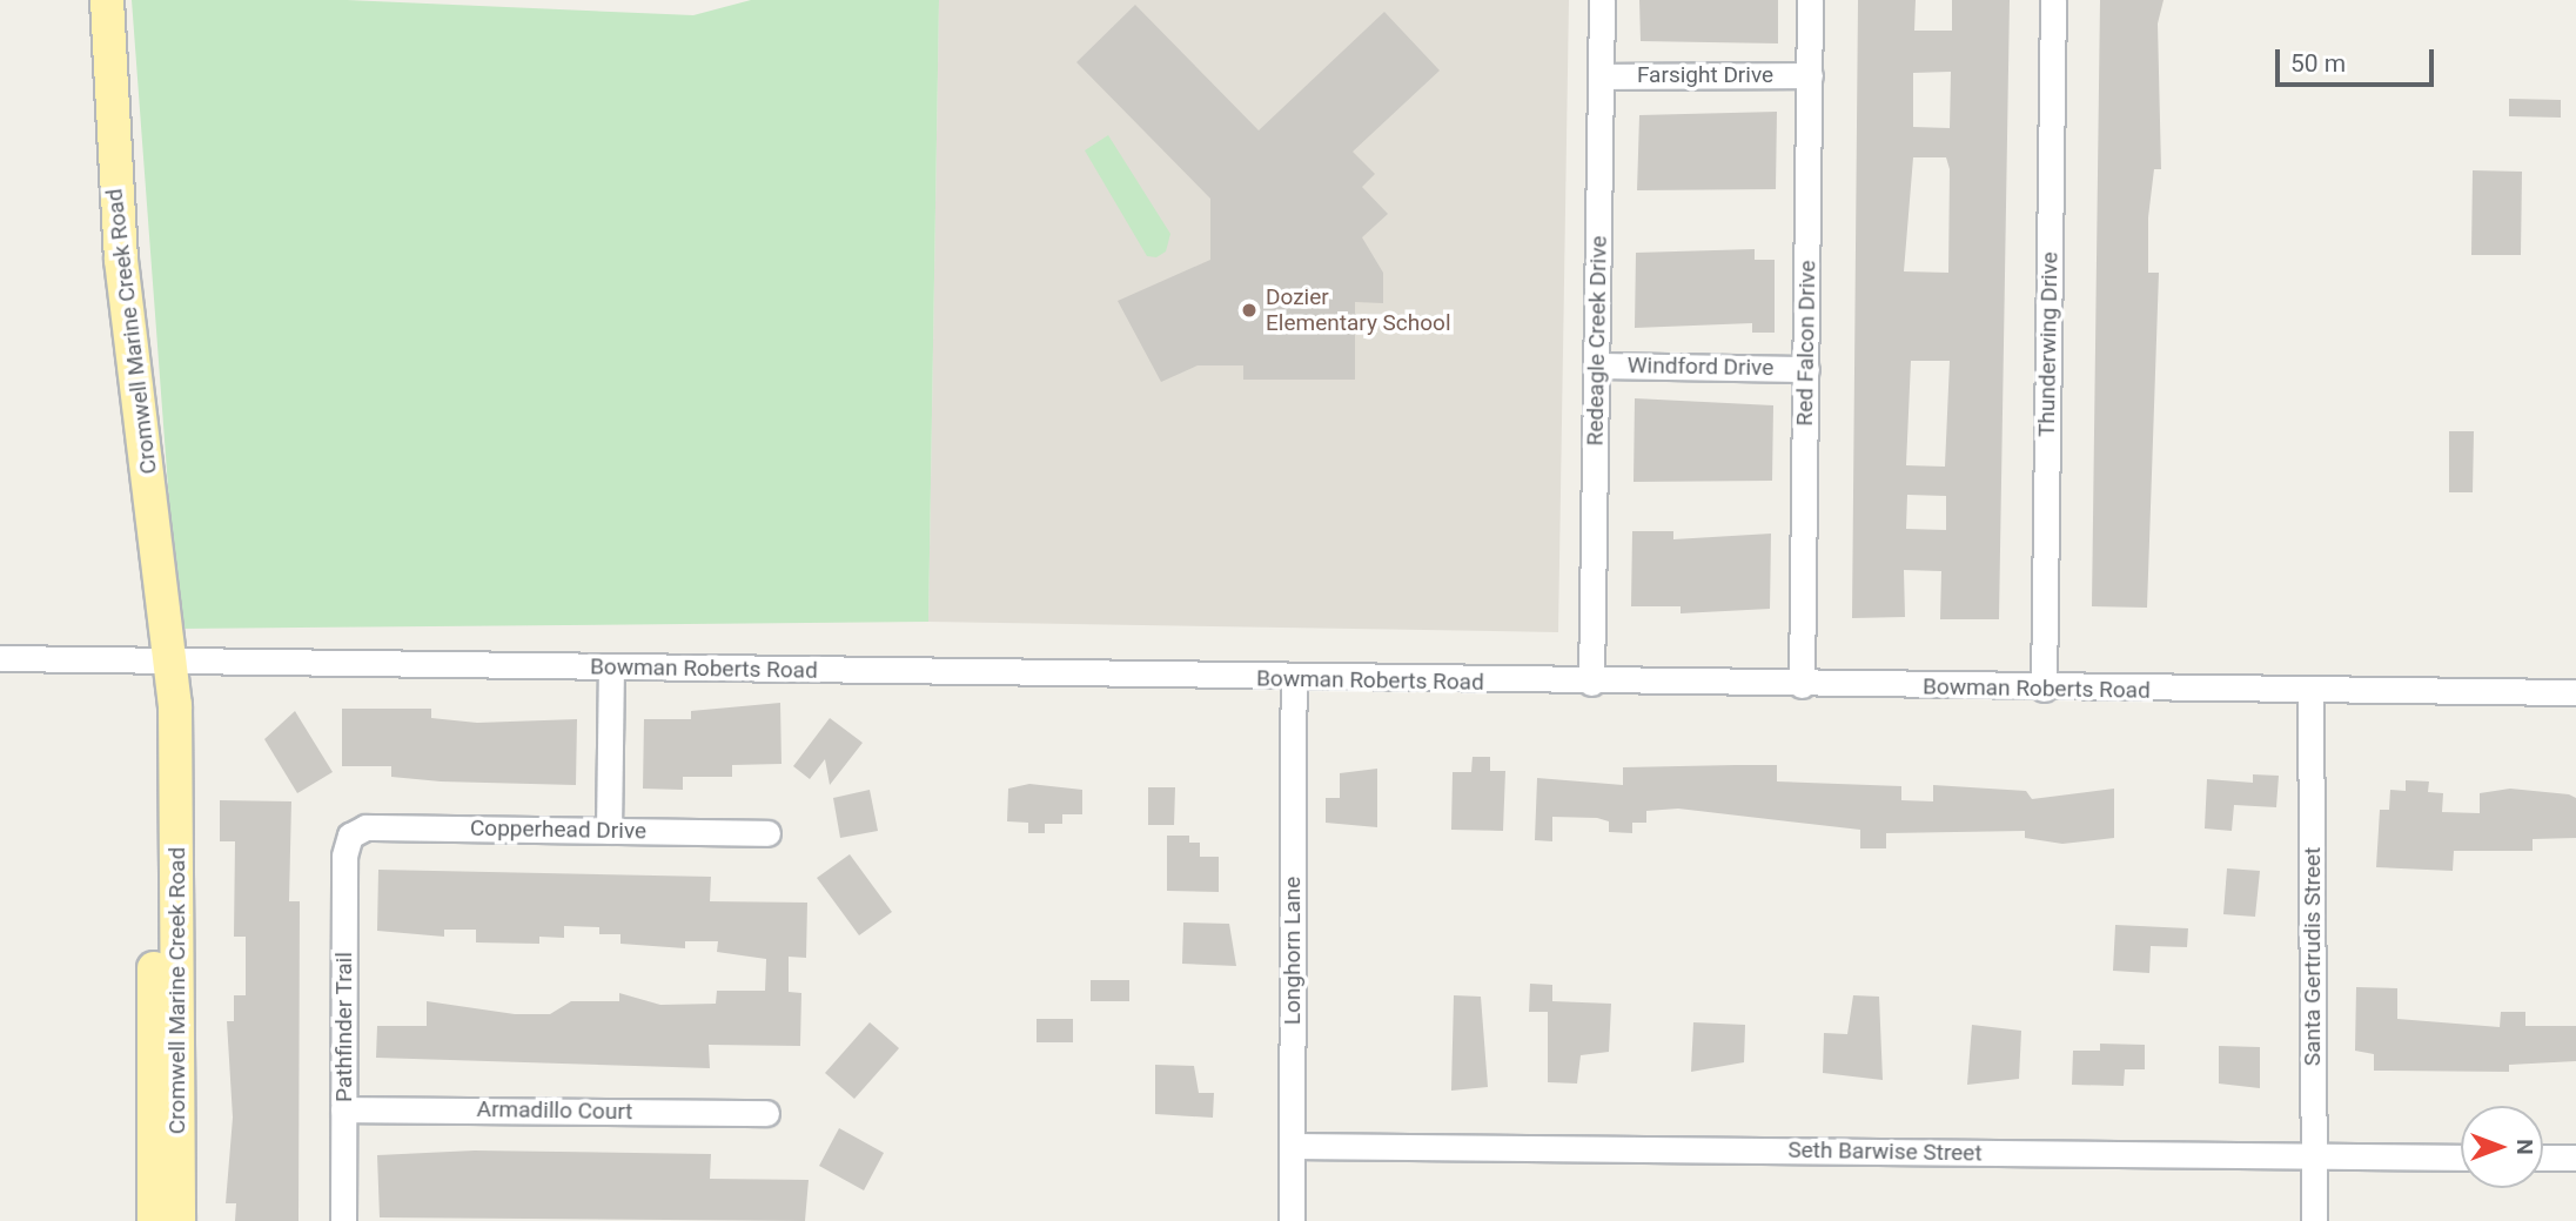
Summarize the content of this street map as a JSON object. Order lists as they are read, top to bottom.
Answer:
{
  "streets": {
    "main road": ["Cromwell Marine Creek Road"],
    "street": [
      "Farsight Drive",
      "Redeagle Creek Drive",
      "Red Falcon Drive",
      "Thunderwing Drive",
      "Windford Drive",
      "Bowman Roberts Road",
      "Copperhead Drive",
      "Longhorn Lane",
      "Santa Gertrudis Street",
      "Pathfinder Trail",
      "Armadillo Court",
      "Seth Barwise Street"
    ]
  },
  "crossings": [
    ["Farsight Drive", "Redeagle Creek Drive"],
    ["Farsight Drive", "Red Falcon Drive"],
    ["Cromwell Marine Creek Road", "Bowman Roberts Road"],
    ["Redeagle Creek Drive", "Windford Drive"],
    ["Redeagle Creek Drive", "Bowman Roberts Road"],
    ["Red Falcon Drive", "Windford Drive"],
    ["Red Falcon Drive", "Bowman Roberts Road"],
    ["Thunderwing Drive", "Bowman Roberts Road"],
    ["Bowman Roberts Road", "Longhorn Lane"],
    ["Bowman Roberts Road", "Santa Gertrudis Street"],
    ["Copperhead Drive", "Pathfinder Trail"],
    ["Longhorn Lane", "Seth Barwise Street"],
    ["Santa Gertrudis Street", "Seth Barwise Street"],
    ["Pathfinder Trail", "Armadillo Court"]
  ],
  "places": ["Dozier Elementary School"],
  "scale_bar": "50 m",
  "north": "right"
}
